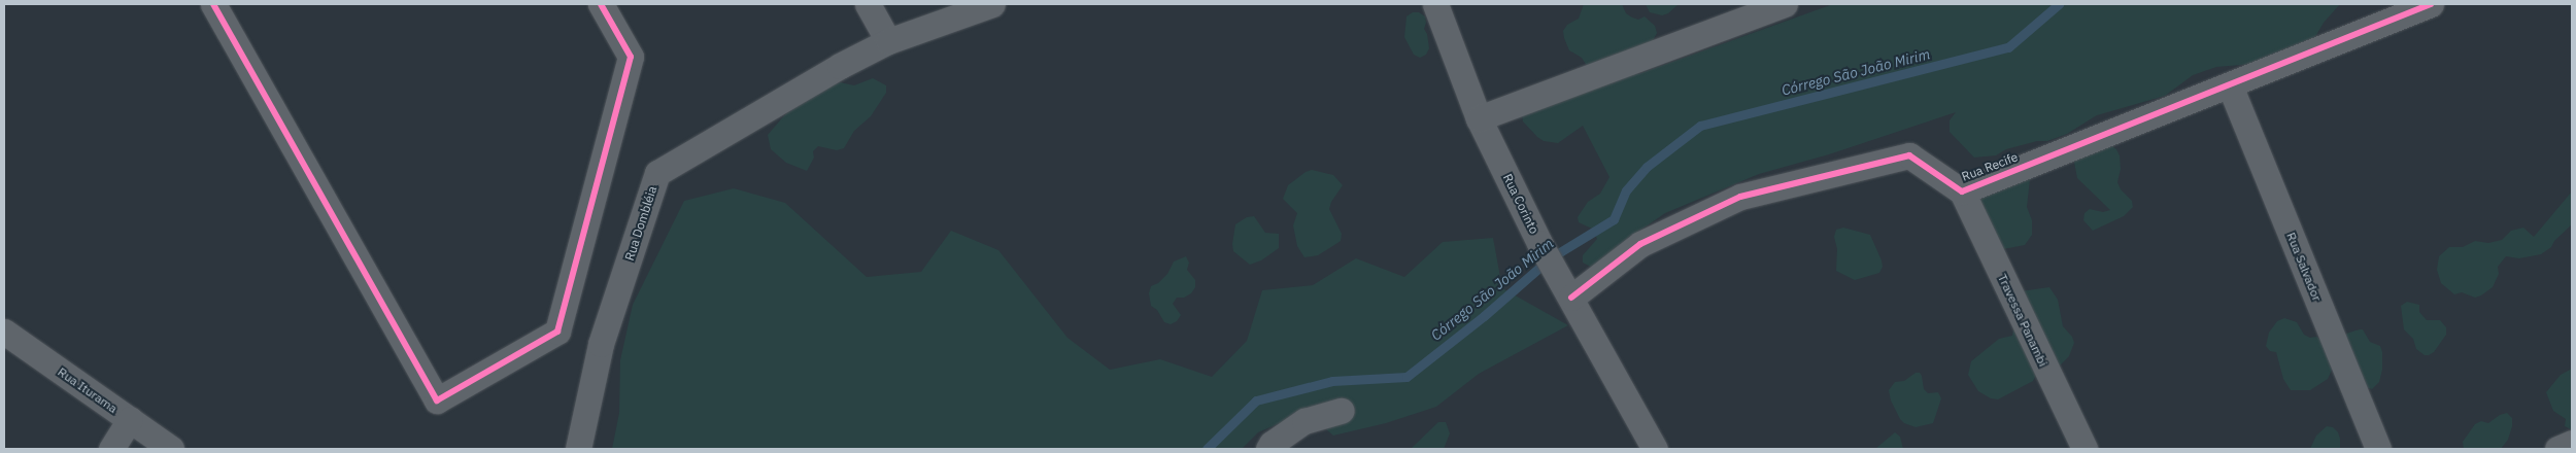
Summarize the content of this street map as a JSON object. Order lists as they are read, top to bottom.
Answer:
{
  "streets": {
    "street": [
      "Rua Recife",
      "Rua Corinto",
      "Rua Dombléia",
      "Rua Salvador",
      "Travessa Panambi",
      "Rua Iturama"
    ]
  },
  "crossings": [
    ["Rua Recife", "Rua Corinto"],
    ["Rua Recife", "Rua Salvador"],
    ["Rua Recife", "Travessa Panambi"]
  ],
  "water": ["Córrego São João Mirim"]
}
